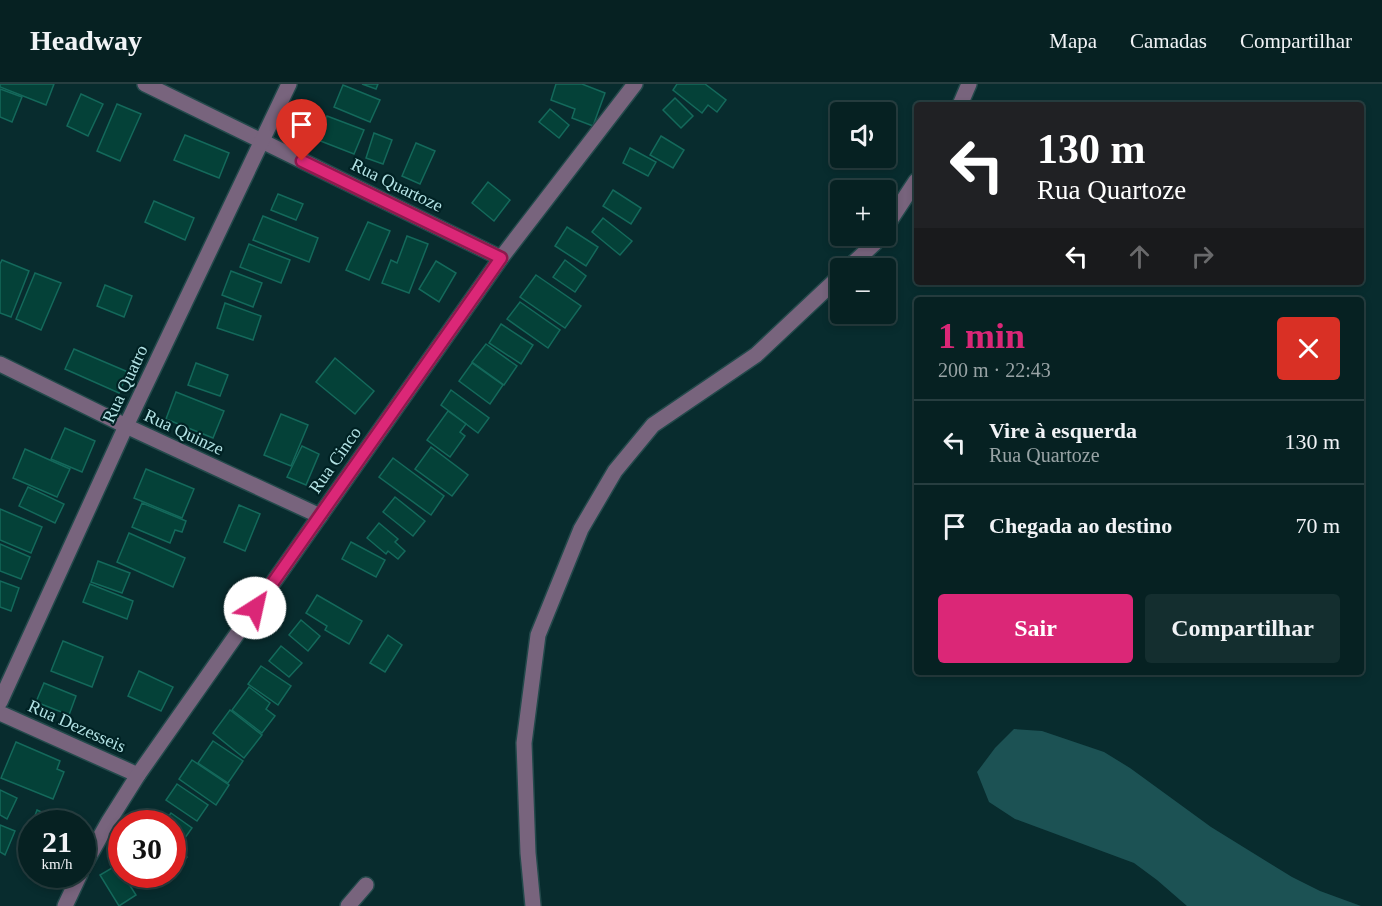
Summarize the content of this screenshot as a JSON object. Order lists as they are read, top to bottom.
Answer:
{
  "streets": {
    "street": [
      "Rua Quartoze",
      "Rua Quatro",
      "Rua Quinze",
      "Rua Cinco",
      "Rua Dezesseis"
    ]
  },
  "crossings": [
    ["Rua Quartoze", "Rua Quatro"],
    ["Rua Quartoze", "Rua Cinco"],
    ["Rua Quatro", "Rua Quinze"],
    ["Rua Quinze", "Rua Cinco"],
    ["Rua Cinco", "Rua Dezesseis"]
  ],
  "page": {
    "header": "Headway",
    "nav": ["Mapa", "Camadas", "Compartilhar"],
    "map_buttons": ["+", "−"],
    "turn": ["130 m", "Rua Quartoze"],
    "heading": ["1 min", "200 m · 22:43"],
    "list": [
      {
        "name": "Vire à esquerda",
        "note": "Rua Quartoze",
        "value": "130 m"
      },
      {
        "name": "Chegada ao destino",
        "value": "70 m"
      }
    ],
    "buttons": ["Sair", "Compartilhar"],
    "speed": "21 km/h",
    "limit": "30"
  }
}
